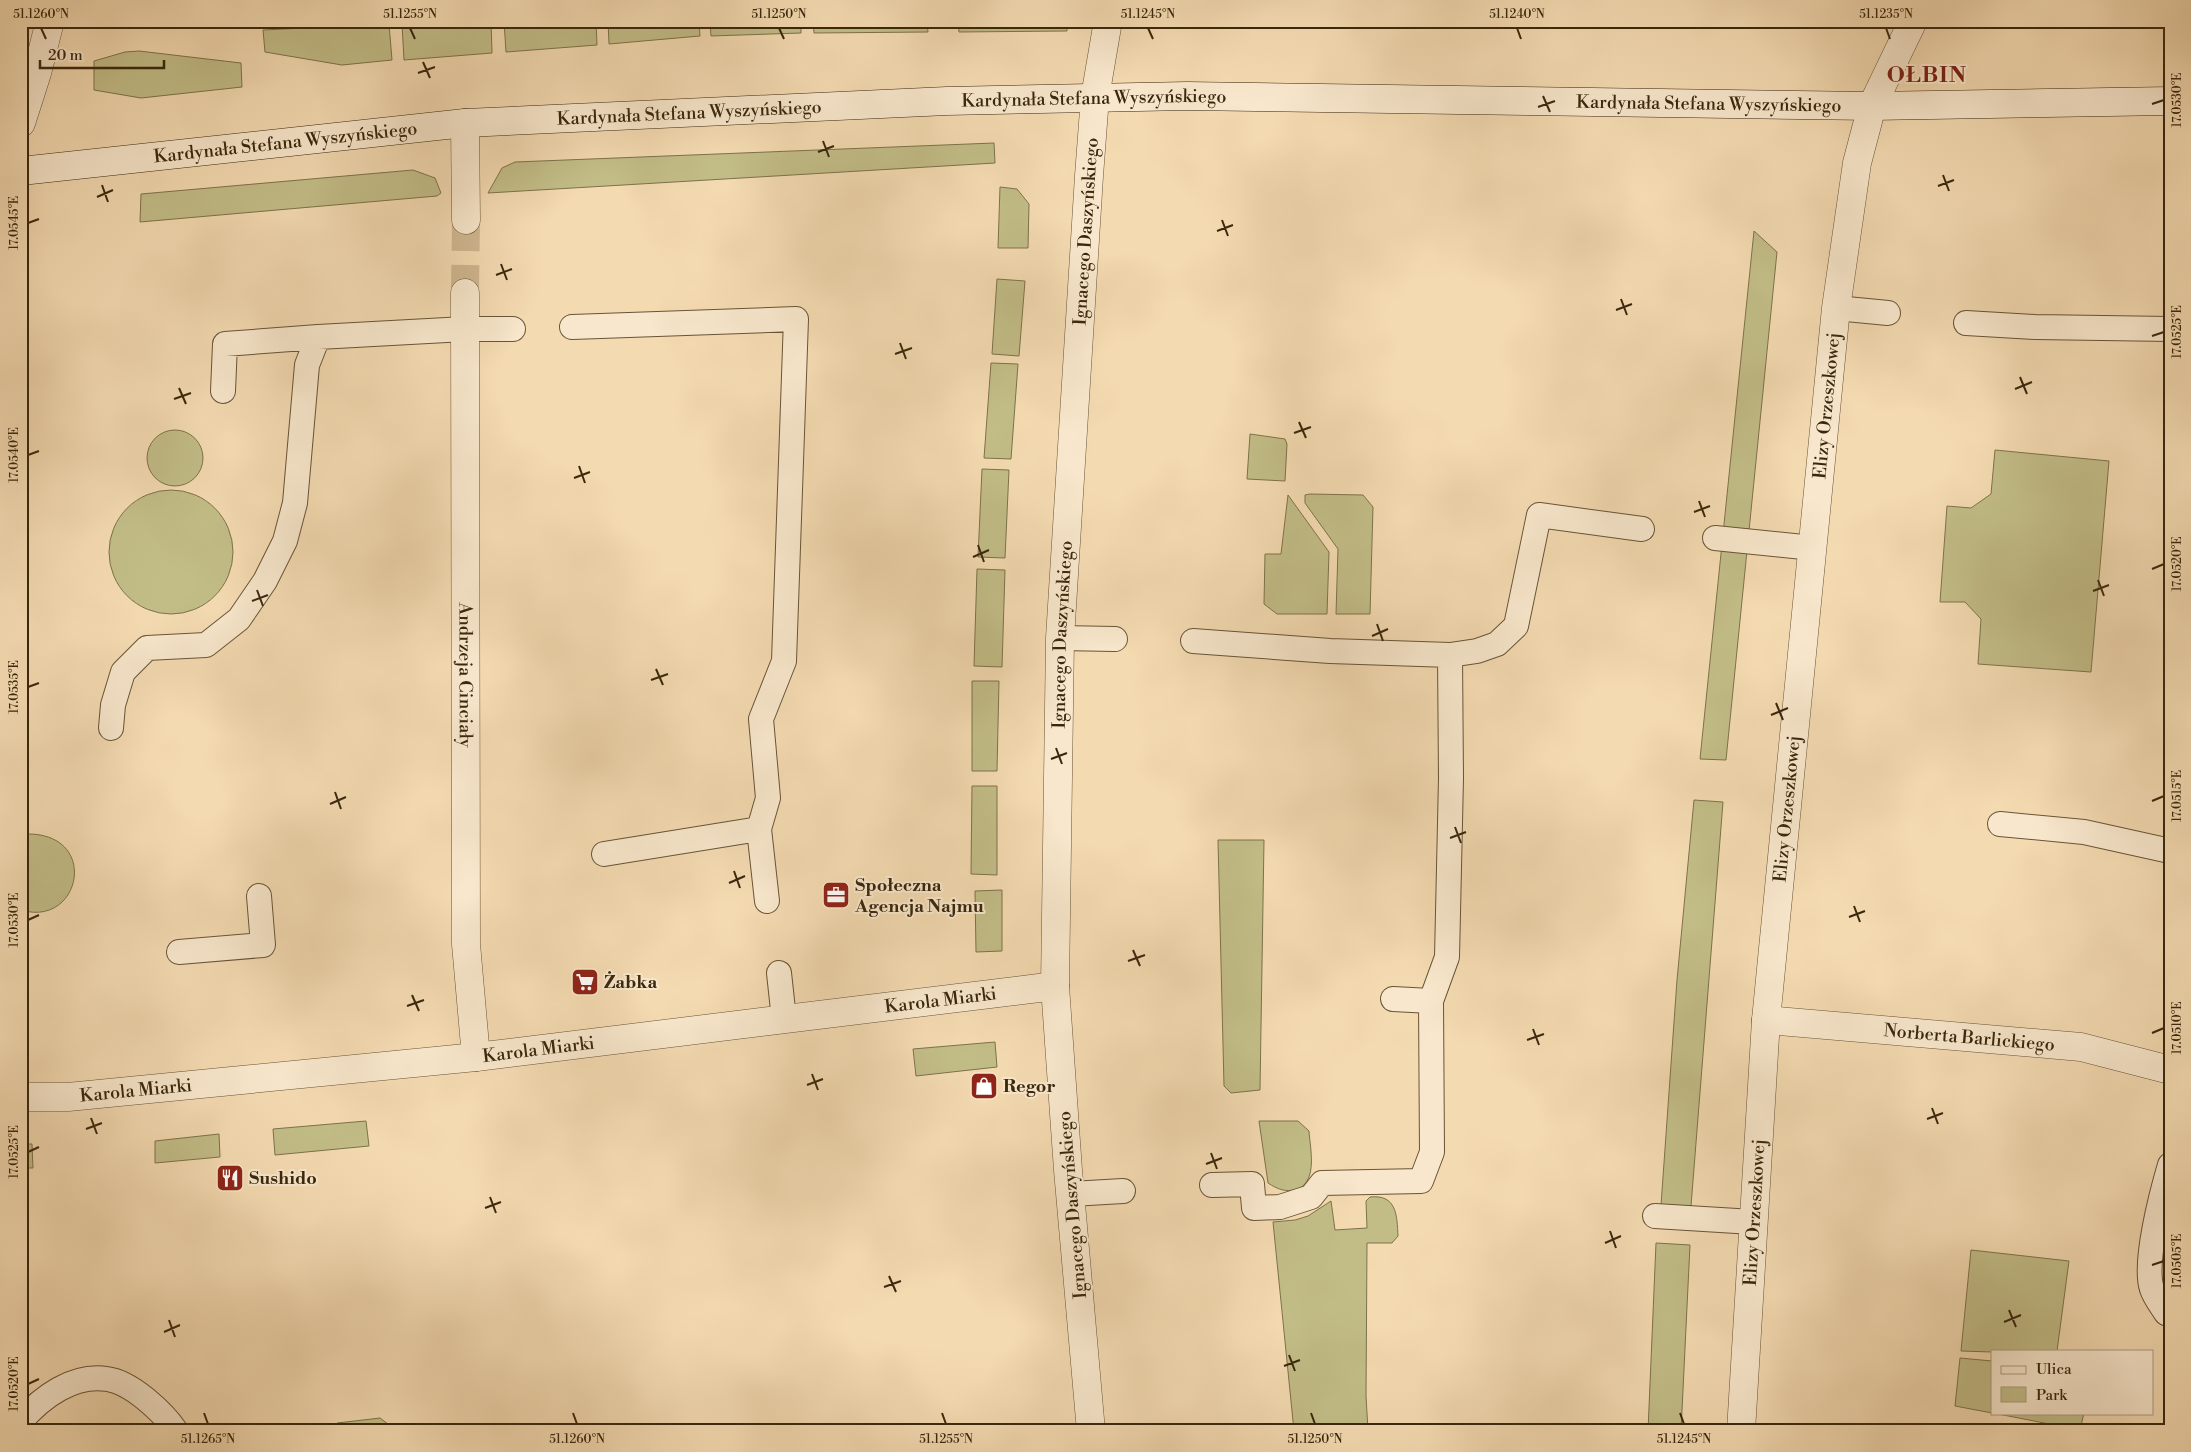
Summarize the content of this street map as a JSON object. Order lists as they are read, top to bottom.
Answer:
{
  "streets": {
    "street": [
      "Kardynała Stefana Wyszyńskiego",
      "Ignacego Daszyńskiego",
      "Elizy Orzeszkowej",
      "Andrzeja Cinciały",
      "Karola Miarki",
      "Norberta Barlickiego"
    ]
  },
  "crossings": [
    ["Kardynała Stefana Wyszyńskiego", "Ignacego Daszyńskiego"],
    ["Kardynała Stefana Wyszyńskiego", "Elizy Orzeszkowej"],
    ["Ignacego Daszyńskiego", "Karola Miarki"],
    ["Elizy Orzeszkowej", "Norberta Barlickiego"],
    ["Andrzeja Cinciały", "Karola Miarki"]
  ],
  "districts": ["OŁBIN"],
  "places": {
    "office": ["Społeczna Agencja Najmu"],
    "supermarket": ["Żabka"],
    "shop": ["Regor"],
    "restaurant": ["Sushido"]
  },
  "legend": ["Ulica", "Park"],
  "scale_bar": "20 m",
  "coordinates": [
    "51.1260°N",
    "51.1255°N",
    "51.1250°N",
    "51.1245°N",
    "51.1240°N",
    "51.1235°N",
    "17.0530°E",
    "17.0545°E",
    "17.0525°E",
    "17.0540°E",
    "17.0520°E",
    "17.0535°E",
    "17.0515°E",
    "17.0510°E",
    "17.0505°E",
    "51.1265°N"
  ]
}
